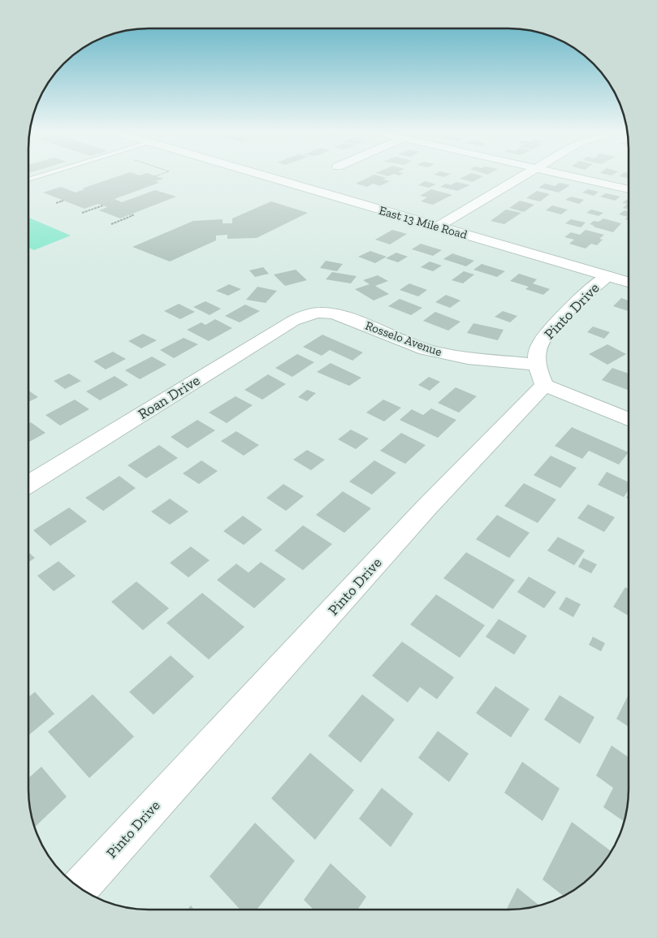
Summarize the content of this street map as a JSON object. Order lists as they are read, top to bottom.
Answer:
{
  "streets": {
    "street": [
      "East 13 Mile Road",
      "Pinto Drive",
      "Rosselo Avenue",
      "Roan Drive"
    ]
  },
  "crossings": [
    ["East 13 Mile Road", "Pinto Drive"],
    ["Pinto Drive", "Rosselo Avenue"],
    ["Rosselo Avenue", "Roan Drive"]
  ]
}
